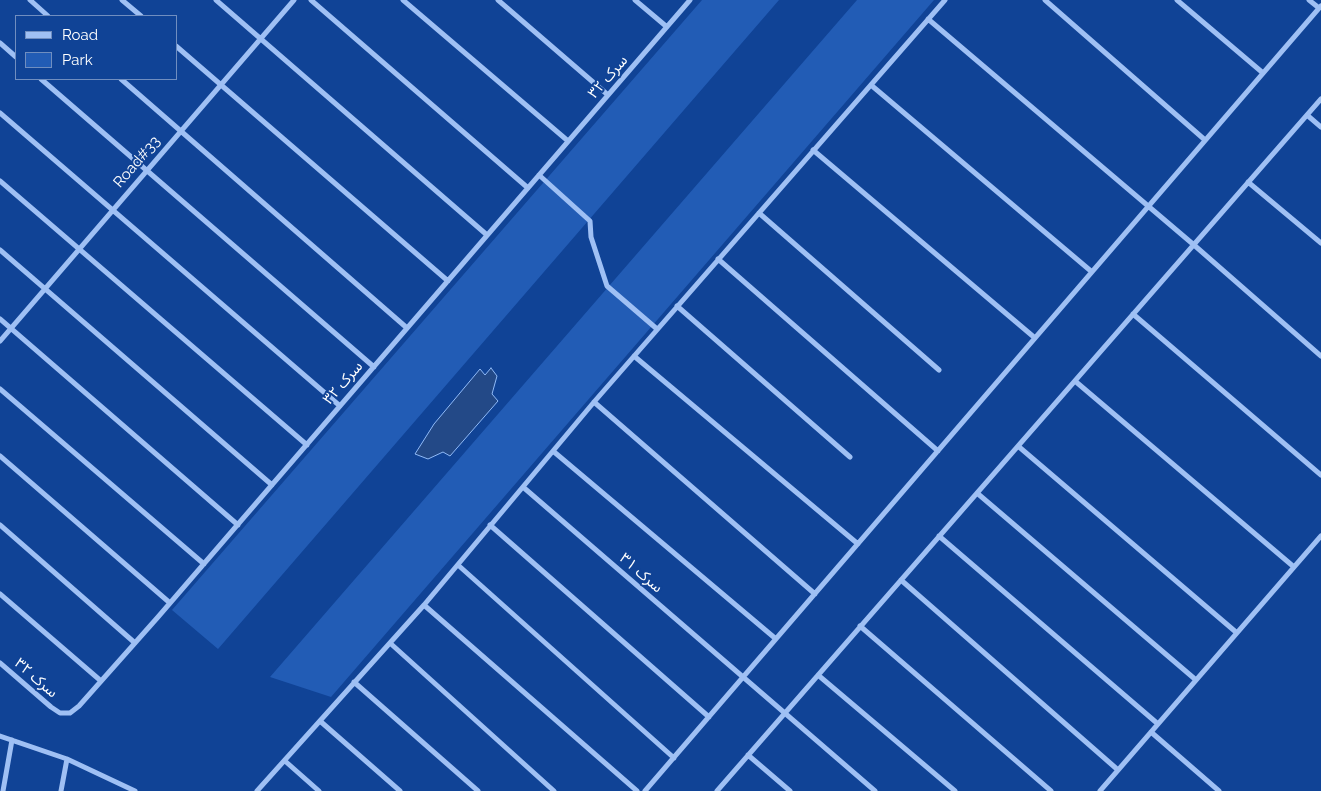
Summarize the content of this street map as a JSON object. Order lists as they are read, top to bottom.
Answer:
{
  "streets": {
    "street": ["سرک ۳۲", "Road#33", "سرک ۳۱"]
  },
  "legend": ["Road", "Park"]
}
